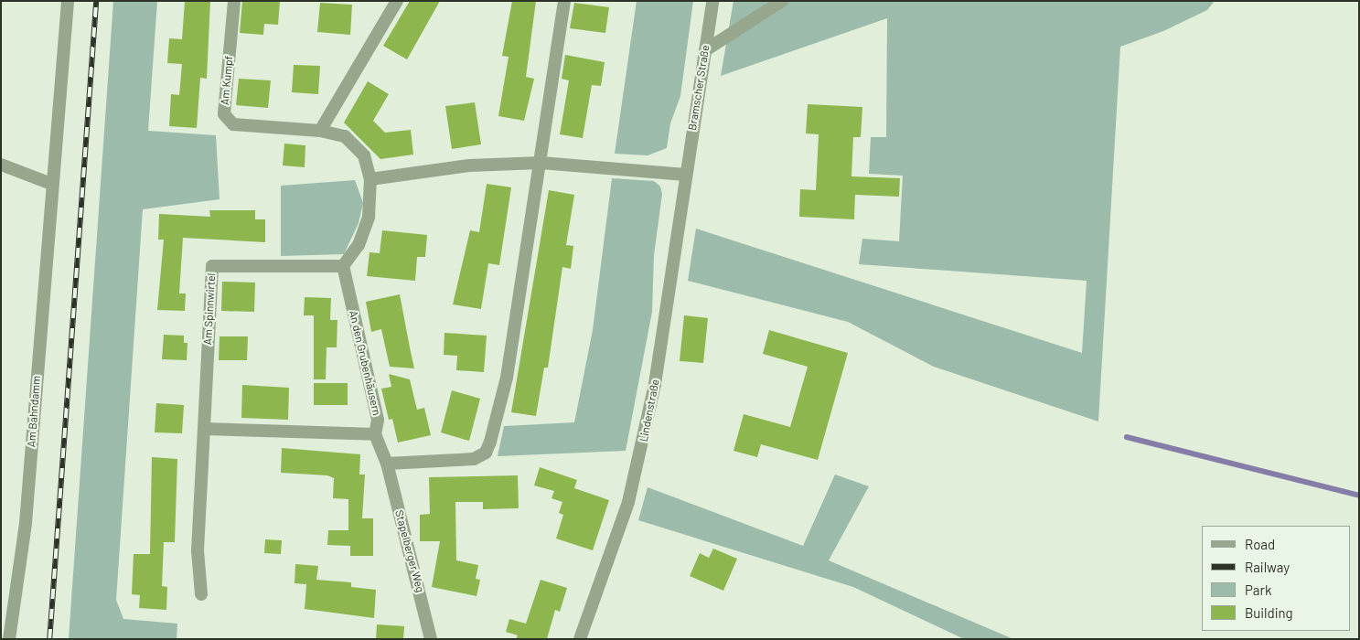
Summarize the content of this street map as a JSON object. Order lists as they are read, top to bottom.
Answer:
{
  "streets": {
    "street": [
      "Am Kumpf",
      "Bramscher Straße",
      "Am Spinnwirtel",
      "An den Grubenhäusern",
      "Lindenstraße",
      "Am Bahndamm",
      "Stapelberger Weg"
    ]
  },
  "crossings": [
    ["Bramscher Straße", "Lindenstraße"],
    ["Am Spinnwirtel", "An den Grubenhäusern"],
    ["An den Grubenhäusern", "Stapelberger Weg"]
  ],
  "legend": [
    "Road",
    "Railway",
    "Park",
    "Building"
  ]
}
